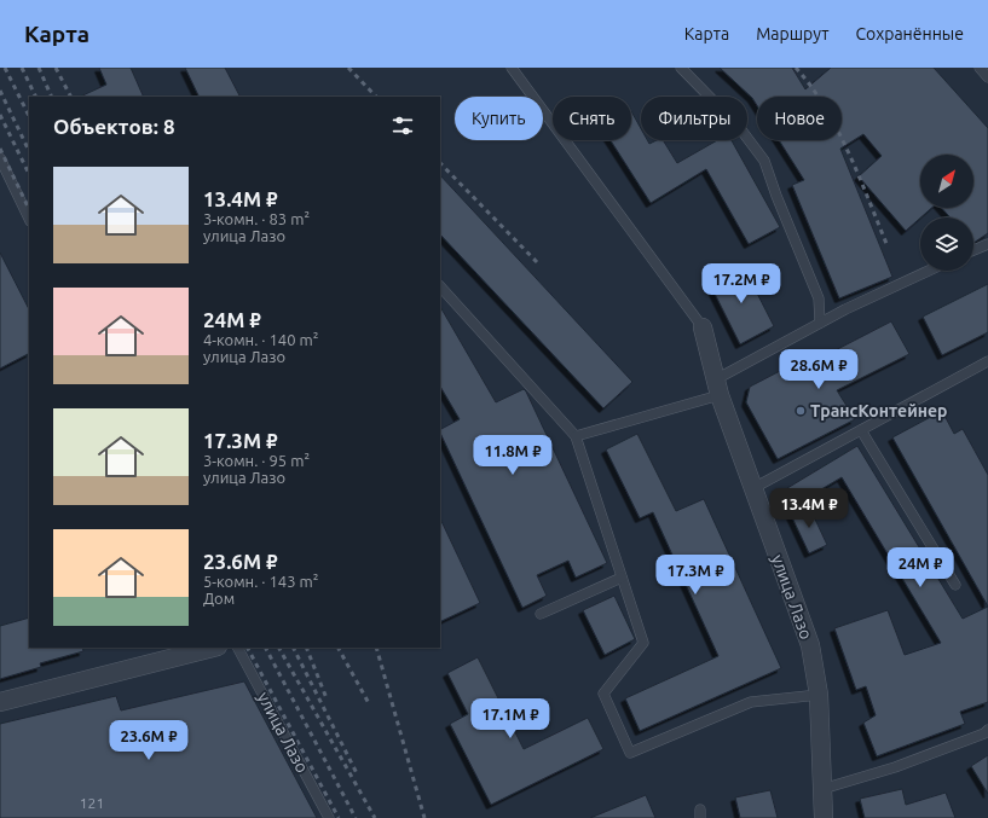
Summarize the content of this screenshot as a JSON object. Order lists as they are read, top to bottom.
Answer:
{
  "streets": {
    "street": ["улица Лазо"]
  },
  "places": ["ТрансКонтейнер"],
  "house_numbers": ["121"],
  "north": "top right",
  "page": {
    "header": "Карта",
    "nav": ["Карта", "Маршрут", "Сохранённые"],
    "chip": [
      "Купить",
      "Снять",
      "Фильтры",
      "Новое"
    ],
    "heading": "Объектов: 8",
    "list": [
      {
        "name": "13.4M ₽",
        "note": "3-комн. · 83 m² · улица Лазо"
      },
      {
        "name": "24M ₽",
        "note": "4-комн. · 140 m² · улица Лазо"
      },
      {
        "name": "17.3M ₽",
        "note": "3-комн. · 95 m² · улица Лазо"
      },
      {
        "name": "23.6M ₽",
        "note": "5-комн. · 143 m² · Дом"
      }
    ],
    "price": [
      "17.2M ₽",
      "28.6M ₽",
      "11.8M ₽",
      "13.4M ₽",
      "24M ₽",
      "17.3M ₽",
      "17.1M ₽",
      "23.6M ₽"
    ]
  }
}
